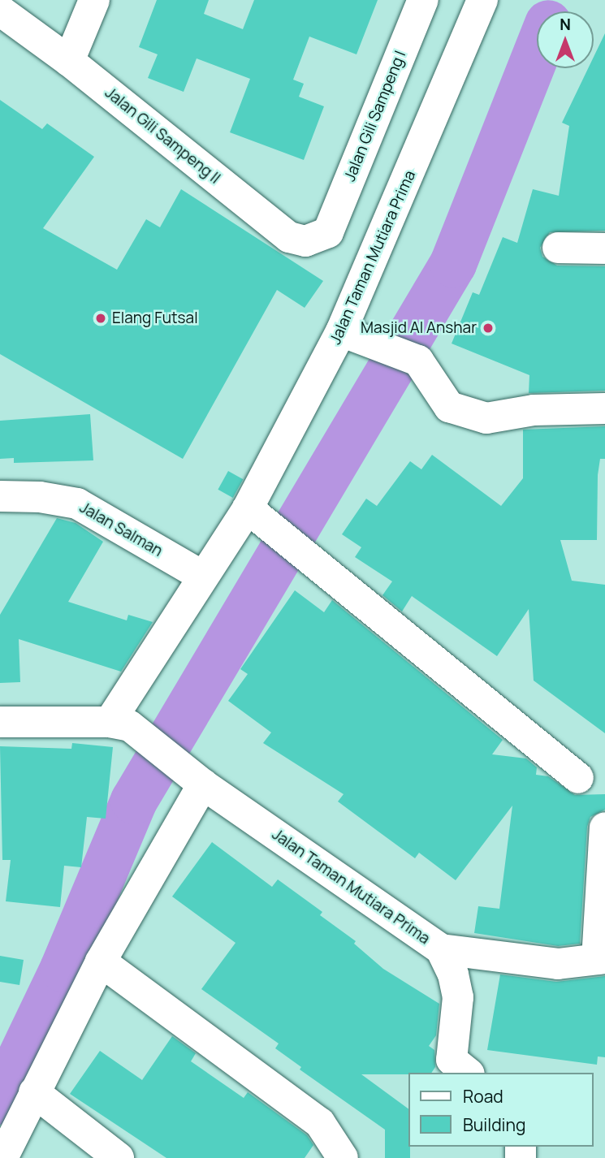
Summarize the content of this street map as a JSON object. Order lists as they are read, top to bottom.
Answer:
{
  "streets": {
    "street": [
      "Jalan Gili Sampeng I",
      "Jalan Gili Sampeng II",
      "Jalan Taman Mutiara Prima",
      "Jalan Salman"
    ]
  },
  "crossings": [
    ["Jalan Gili Sampeng I", "Jalan Gili Sampeng II"],
    ["Jalan Taman Mutiara Prima", "Jalan Salman"]
  ],
  "places": ["Elang Futsal", "Masjid Al Anshar"],
  "legend": ["Road", "Building"],
  "north": "top"
}
